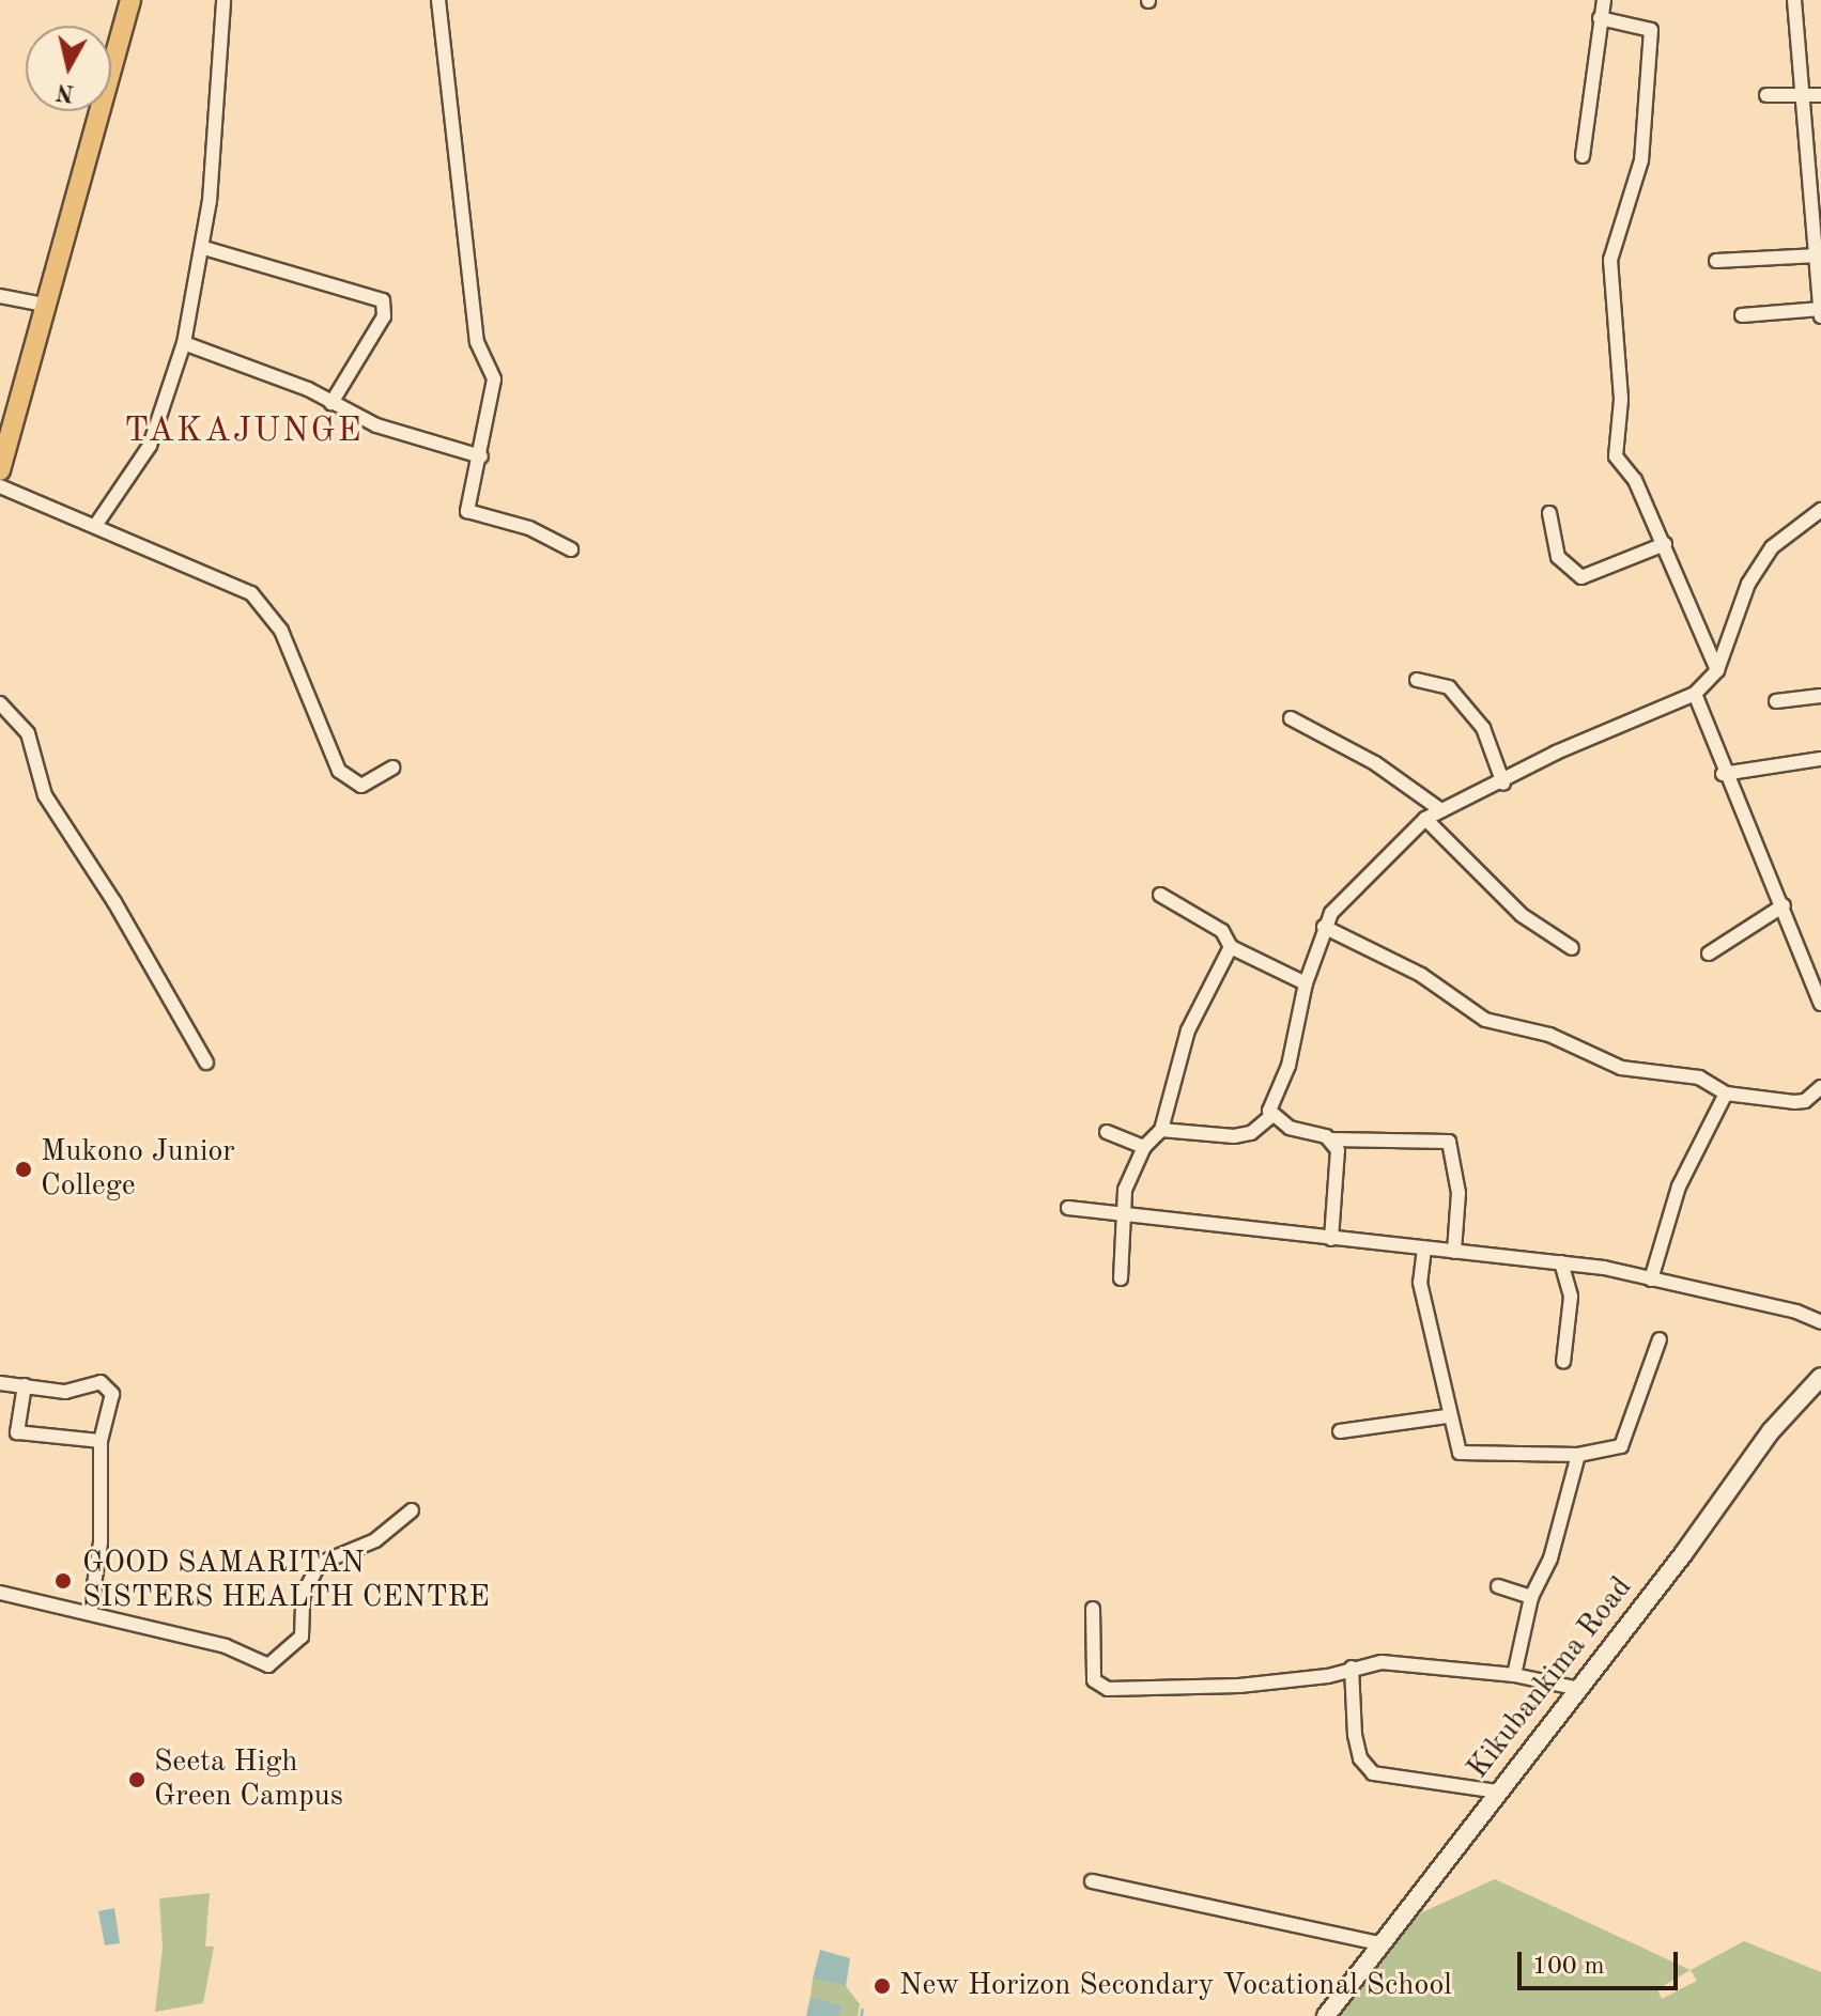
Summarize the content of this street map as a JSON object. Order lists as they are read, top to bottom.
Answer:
{
  "streets": {
    "street": ["Kikubankima Road"]
  },
  "districts": ["TAKAJUNGE"],
  "places": [
    "Mukono Junior College",
    "GOOD SAMARITAN SISTERS HEALTH CENTRE",
    "Seeta High Green Campus",
    "New Horizon Secondary Vocational School"
  ],
  "scale_bar": "100 m",
  "north": "bottom"
}
